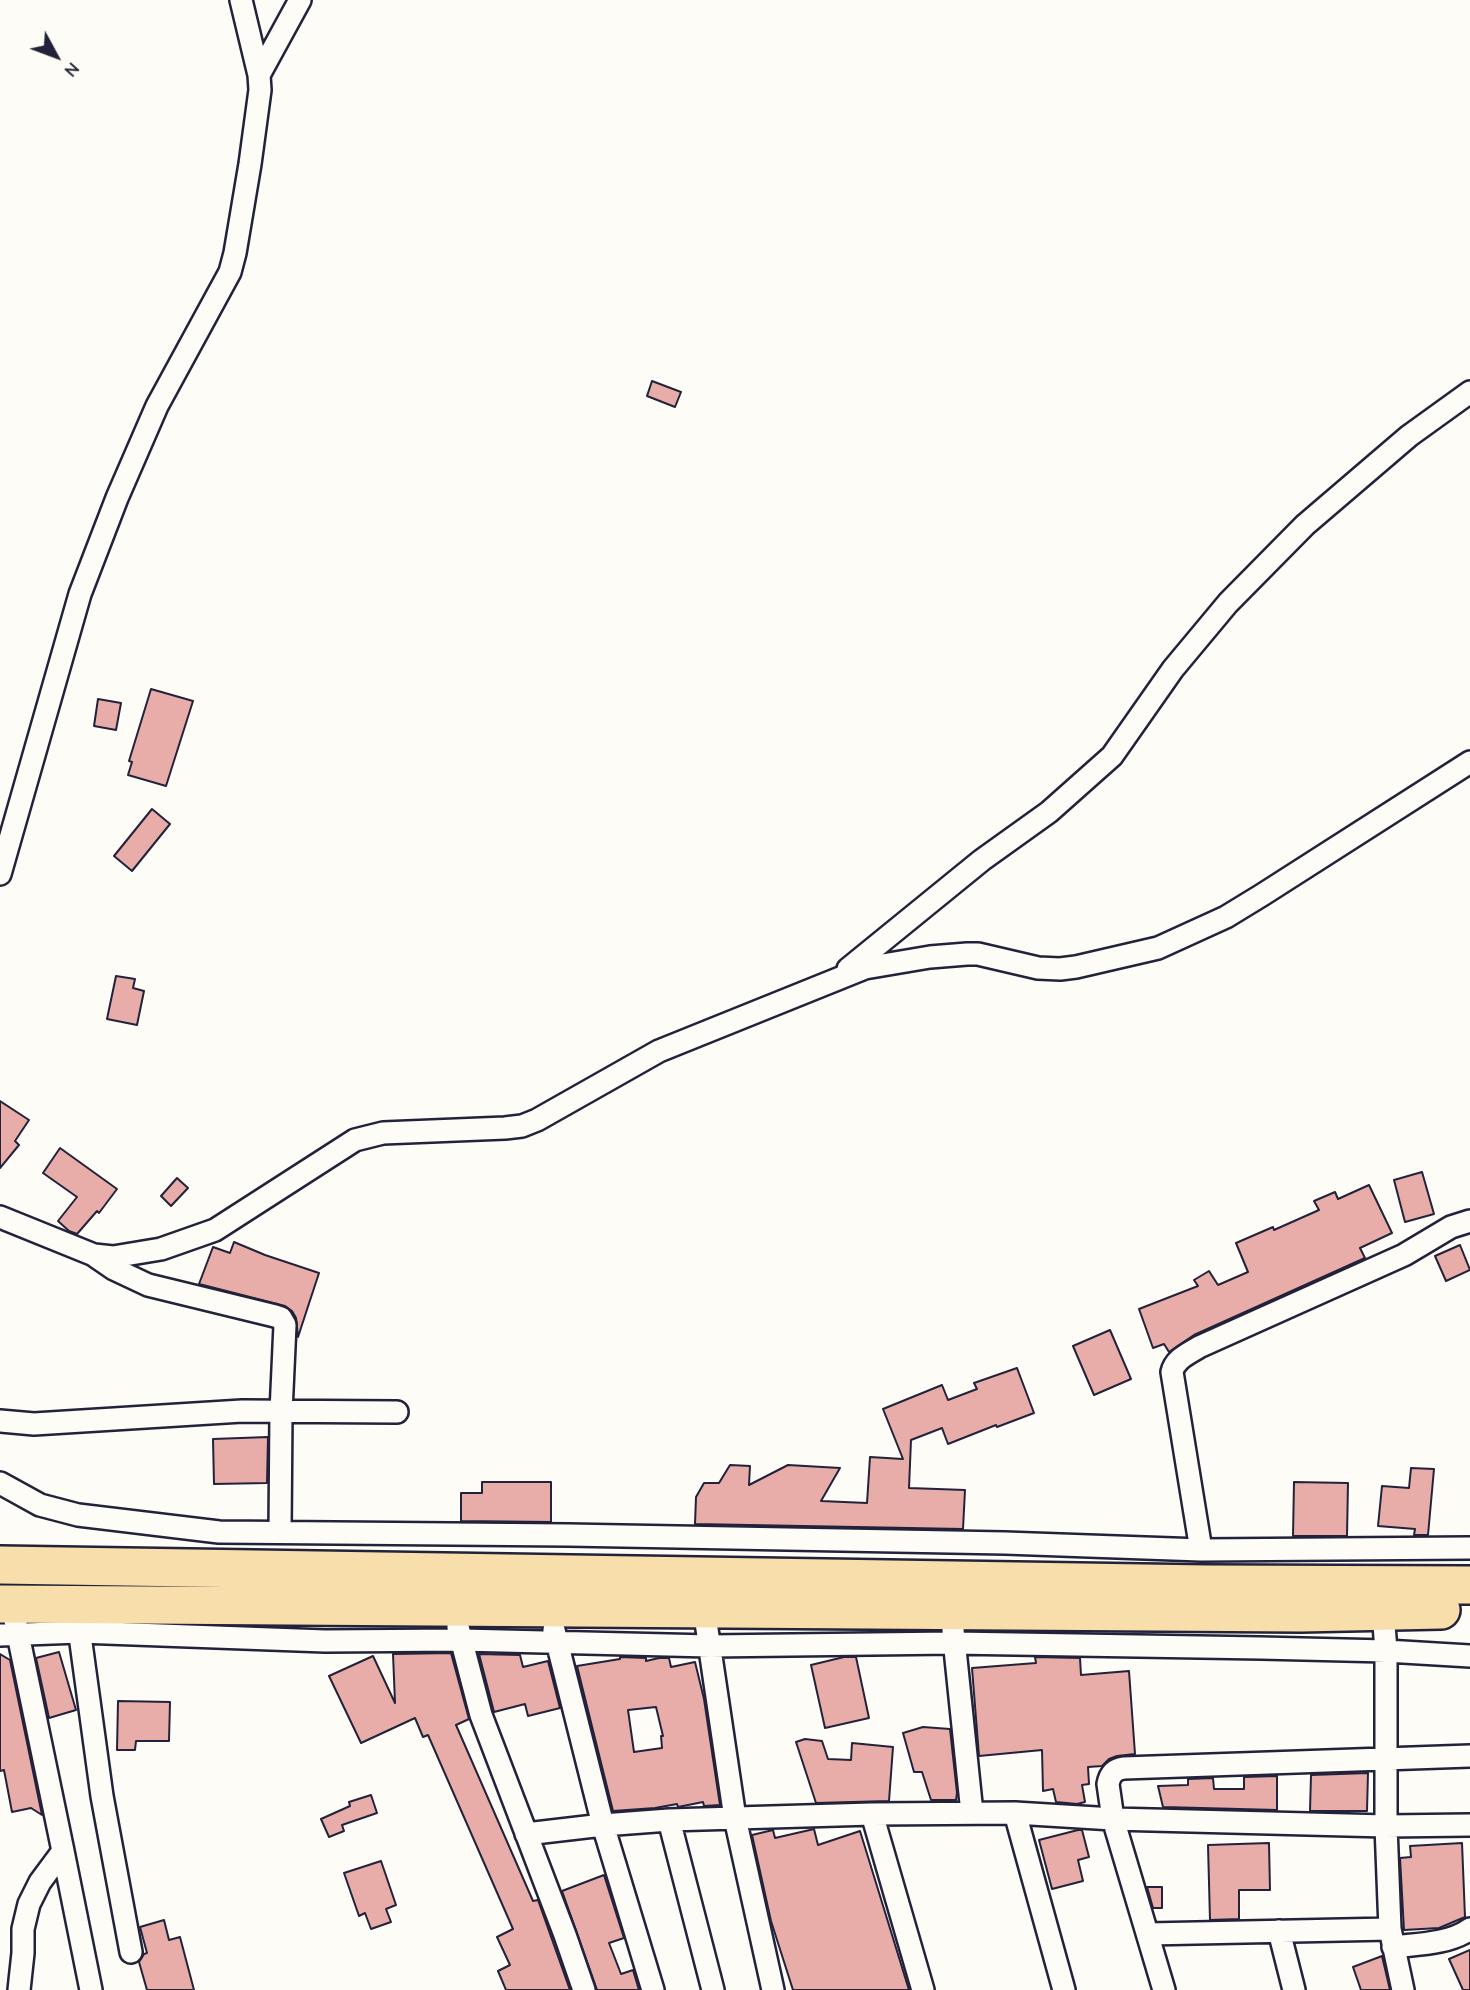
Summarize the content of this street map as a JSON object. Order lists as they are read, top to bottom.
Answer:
{
  "north": "bottom right"
}
